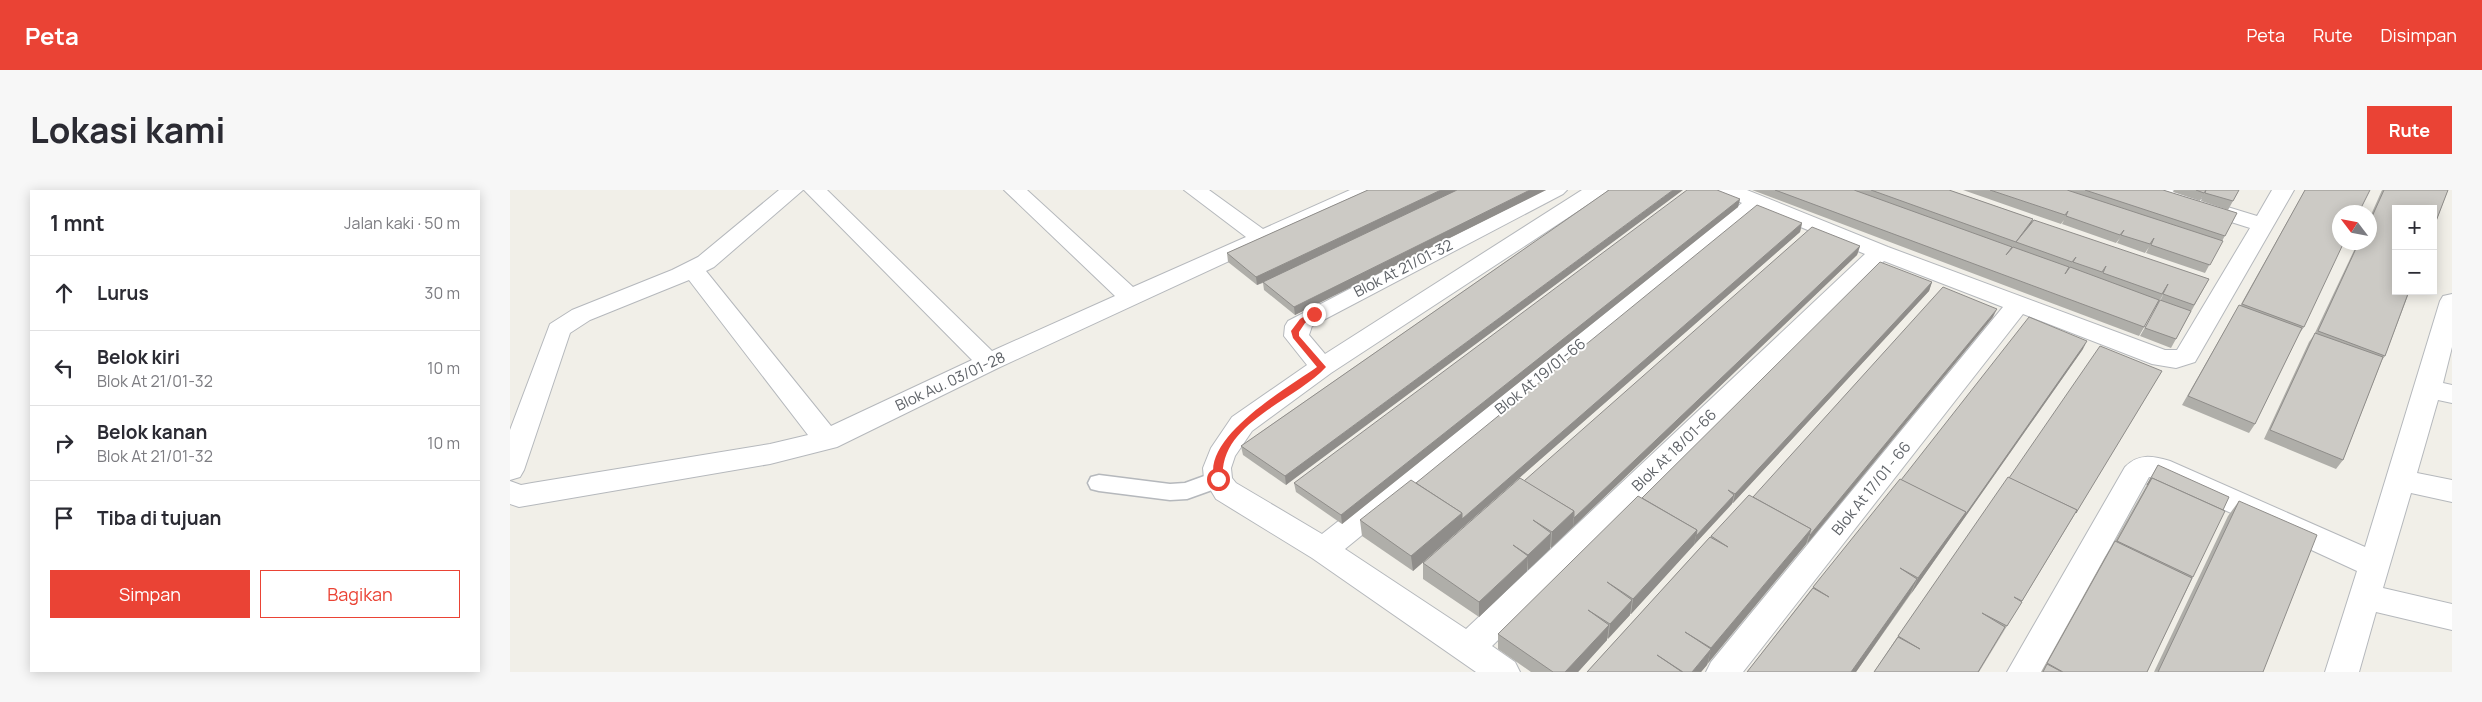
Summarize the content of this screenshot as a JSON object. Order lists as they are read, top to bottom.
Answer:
{
  "streets": {
    "street": [
      "Blok At 21/01-32",
      "Blok At 19/01-66",
      "Blok Au. 03/01-28",
      "Blok At 18/01-66",
      "Blok At 17/01 - 66"
    ]
  },
  "north": "top left",
  "page": {
    "header": "Peta",
    "nav": ["Peta", "Rute", "Disimpan"],
    "title": "Lokasi kami",
    "buttons": [
      "Rute",
      ["Simpan", "Bagikan"]
    ],
    "heading": ["1 mnt", "Jalan kaki · 50 m"],
    "map_buttons": ["+", "−"],
    "list": [
      ["Lurus", "30 m"],
      ["Belok kiri", "Blok At 21/01-32", "10 m"],
      ["Belok kanan", "Blok At 21/01-32", "10 m"],
      "Tiba di tujuan"
    ]
  }
}
